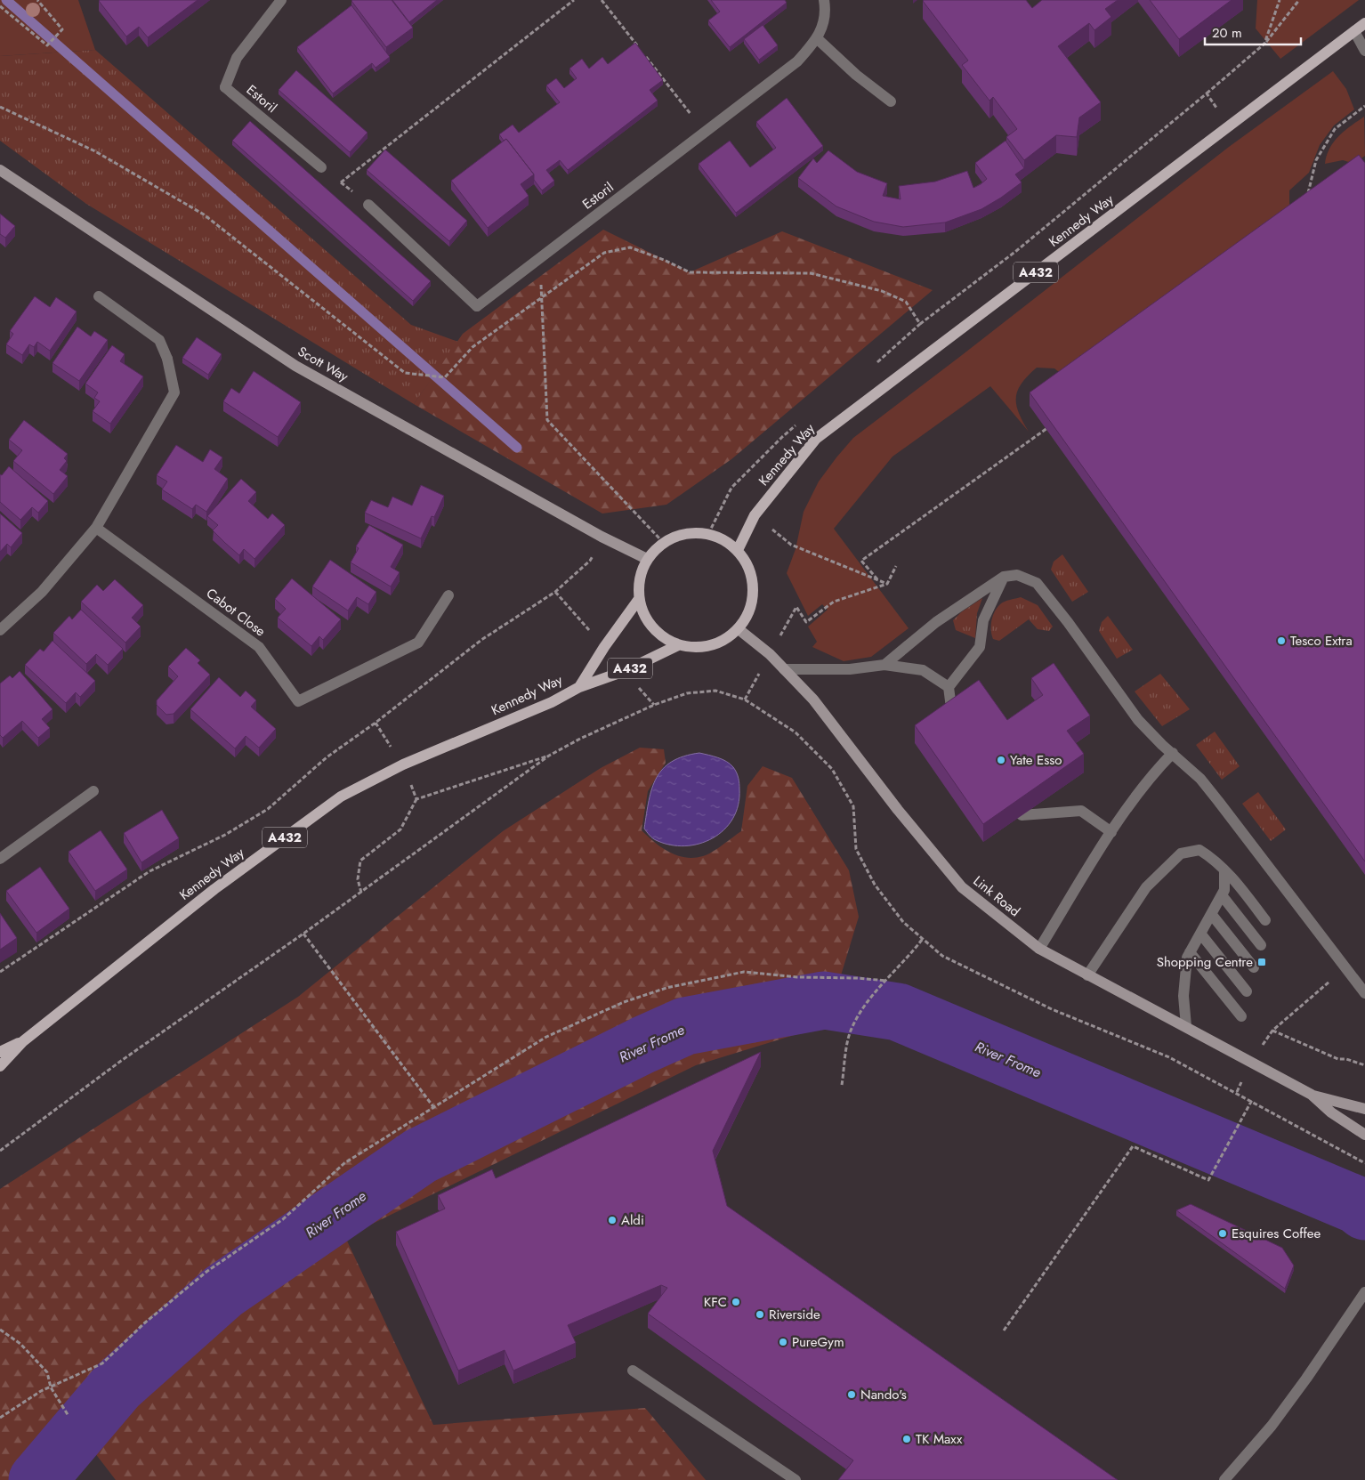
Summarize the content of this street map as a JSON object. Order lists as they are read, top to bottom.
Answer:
{
  "streets": {
    "main road": [
      "Kennedy Way",
      "A432",
      "Scott Way",
      "Link Road"
    ],
    "street": ["Estoril", "Cabot Close"]
  },
  "crossings": [
    ["Kennedy Way", "Scott Way"],
    ["Kennedy Way", "Link Road"],
    ["Scott Way", "Link Road"]
  ],
  "water": ["River Frome"],
  "places": {
    "other": [
      "Tesco Extra",
      "Yate Esso",
      "Aldi",
      "Esquires Coffee",
      "KFC",
      "Riverside",
      "PureGym",
      "Nando's",
      "TK Maxx"
    ],
    "transit": ["Shopping Centre"]
  },
  "scale_bar": "20 m"
}
